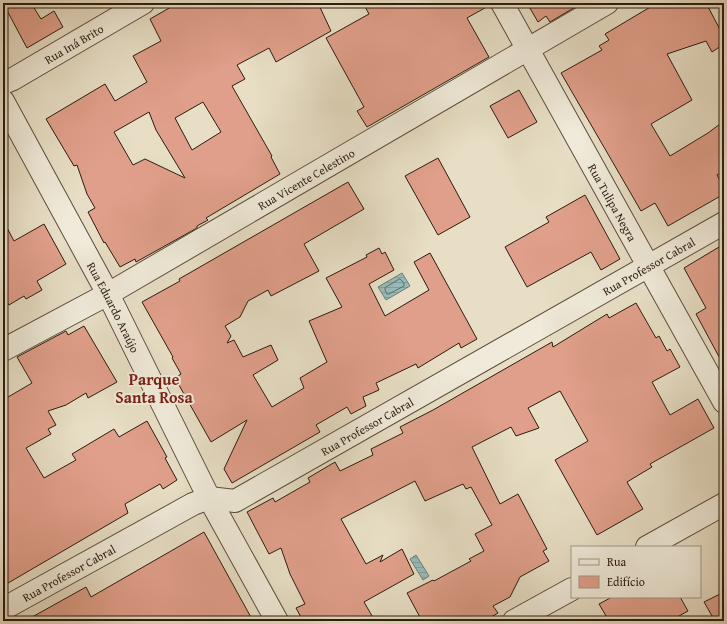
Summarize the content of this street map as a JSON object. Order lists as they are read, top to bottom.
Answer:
{
  "streets": {
    "street": [
      "Rua Iná Brito",
      "Rua Vicente Celestino",
      "Rua Tulipa Negra",
      "Rua Professor Cabral",
      "Rua Eduardo Araújo"
    ]
  },
  "crossings": [
    ["Rua Vicente Celestino", "Rua Tulipa Negra"],
    ["Rua Vicente Celestino", "Rua Eduardo Araújo"],
    ["Rua Tulipa Negra", "Rua Professor Cabral"],
    ["Rua Professor Cabral", "Rua Eduardo Araújo"]
  ],
  "districts": ["Parque Santa Rosa"],
  "legend": ["Rua", "Edifício"]
}
